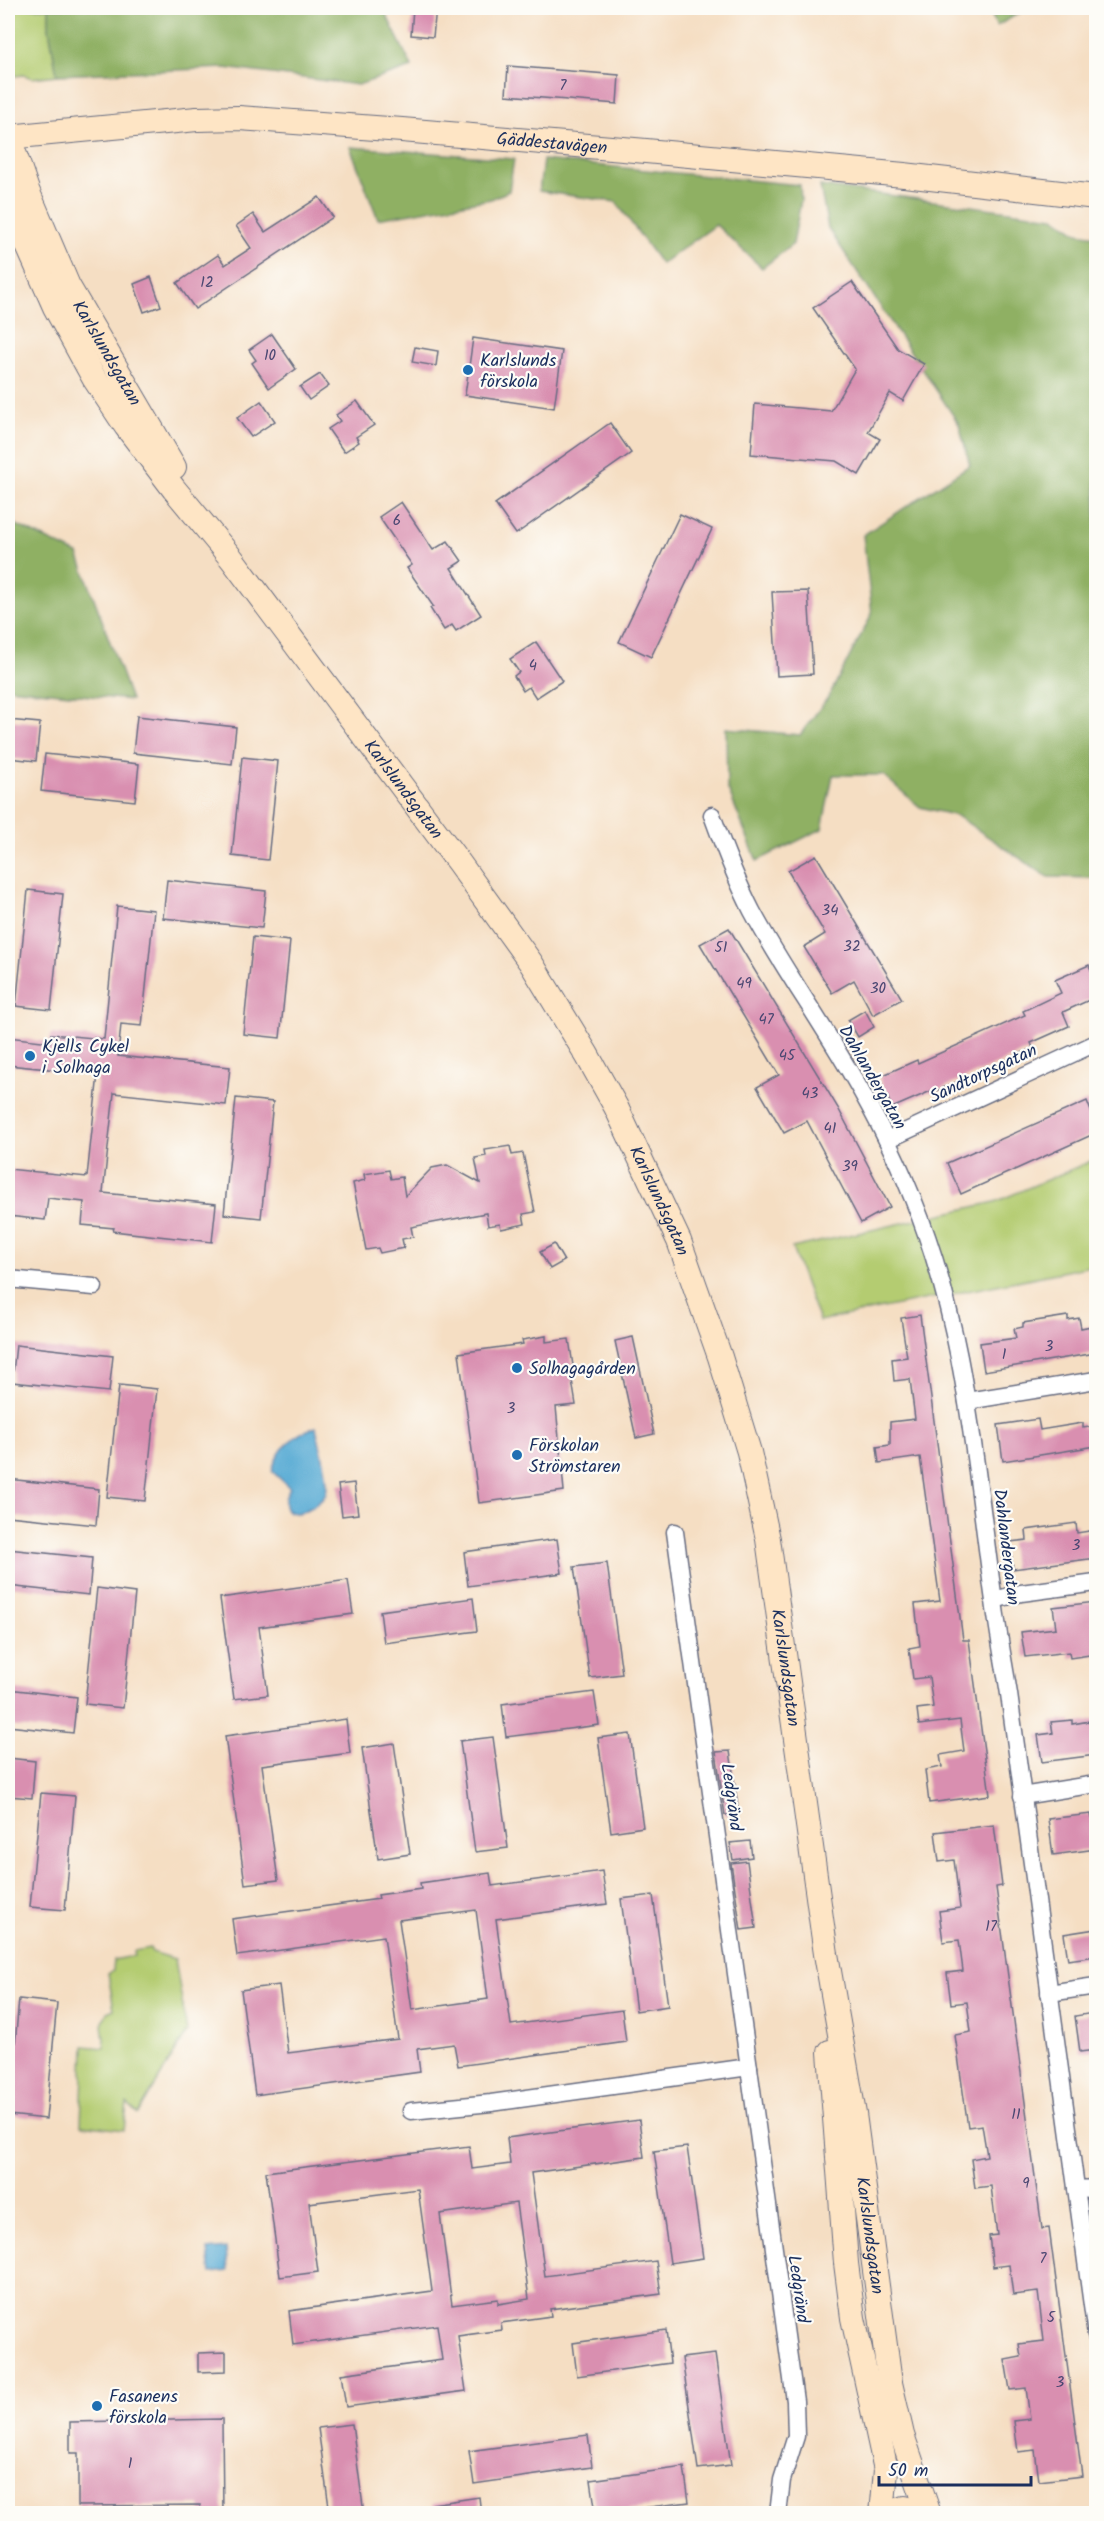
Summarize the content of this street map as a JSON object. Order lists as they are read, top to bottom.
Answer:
{
  "streets": {
    "main road": ["Gäddestavägen", "Karlslundsgatan"],
    "street": ["Sandtorpsgatan", "Dahlandergatan", "Ledgränd"]
  },
  "crossings": [
    ["Gäddestavägen", "Karlslundsgatan"],
    ["Sandtorpsgatan", "Dahlandergatan"]
  ],
  "places": [
    "Karlslunds förskola",
    "Kjells Cykel i Solhaga",
    "Solhagagården",
    "Förskolan Strömstaren",
    "Fasanens förskola"
  ],
  "house_numbers": [
    "7",
    "12",
    "10",
    "6",
    "4",
    "34",
    "32",
    "51",
    "49",
    "30",
    "47",
    "45",
    "43",
    "41",
    "39",
    "3",
    "1",
    "3",
    "3",
    "17",
    "11",
    "9",
    "7",
    "5",
    "3",
    "1"
  ],
  "scale_bar": "50 m"
}
